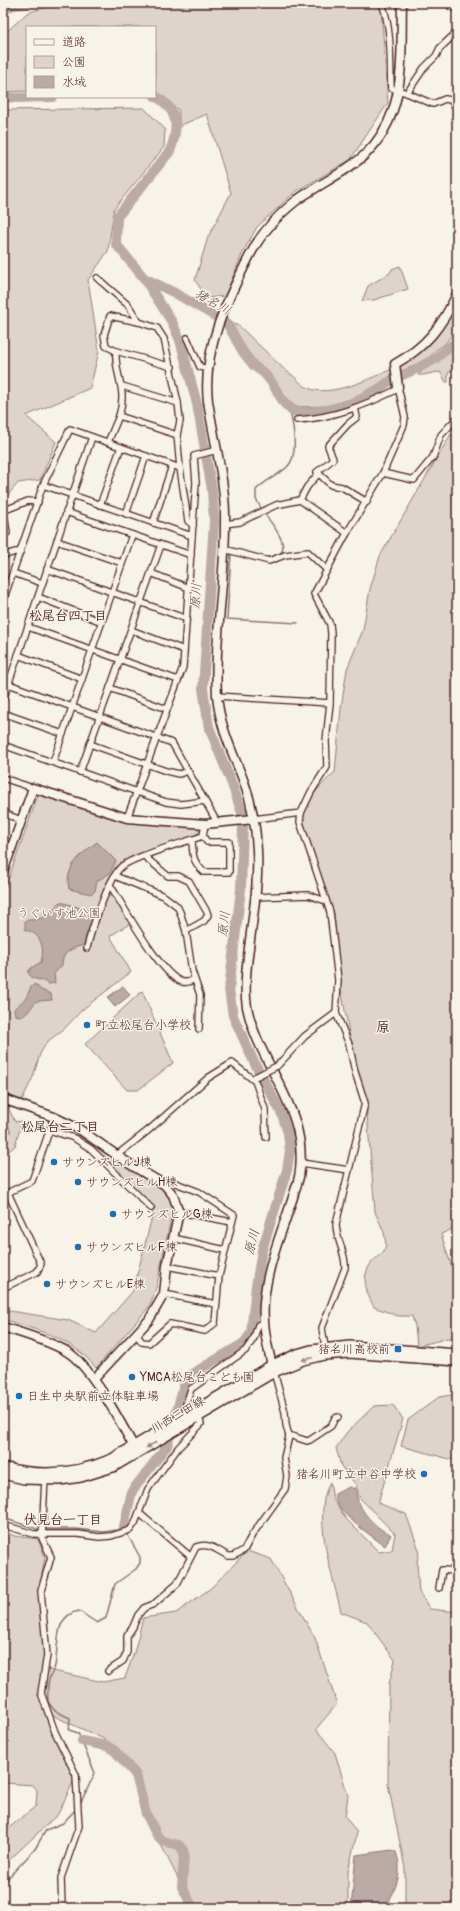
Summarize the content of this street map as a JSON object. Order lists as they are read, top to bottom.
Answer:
{
  "streets": {
    "main road": ["川西三田線"]
  },
  "districts": [
    "松尾台四丁目",
    "原",
    "松尾台二丁目",
    "伏見台一丁目"
  ],
  "water": ["猪名川", "原川"],
  "parks": ["うぐいす池公園"],
  "places": {
    "other": [
      "町立松尾台小学校",
      "サウンズヒルJ棟",
      "サウンズヒルH棟",
      "サウンズヒルG棟",
      "サウンズヒルF棟",
      "サウンズヒルE棟",
      "YMCA松尾台こども園",
      "日生中央駅前立体駐車場",
      "猪名川町立中谷中学校"
    ],
    "transit": ["猪名川高校前"]
  },
  "legend": ["道路", "公園", "水域"]
}
